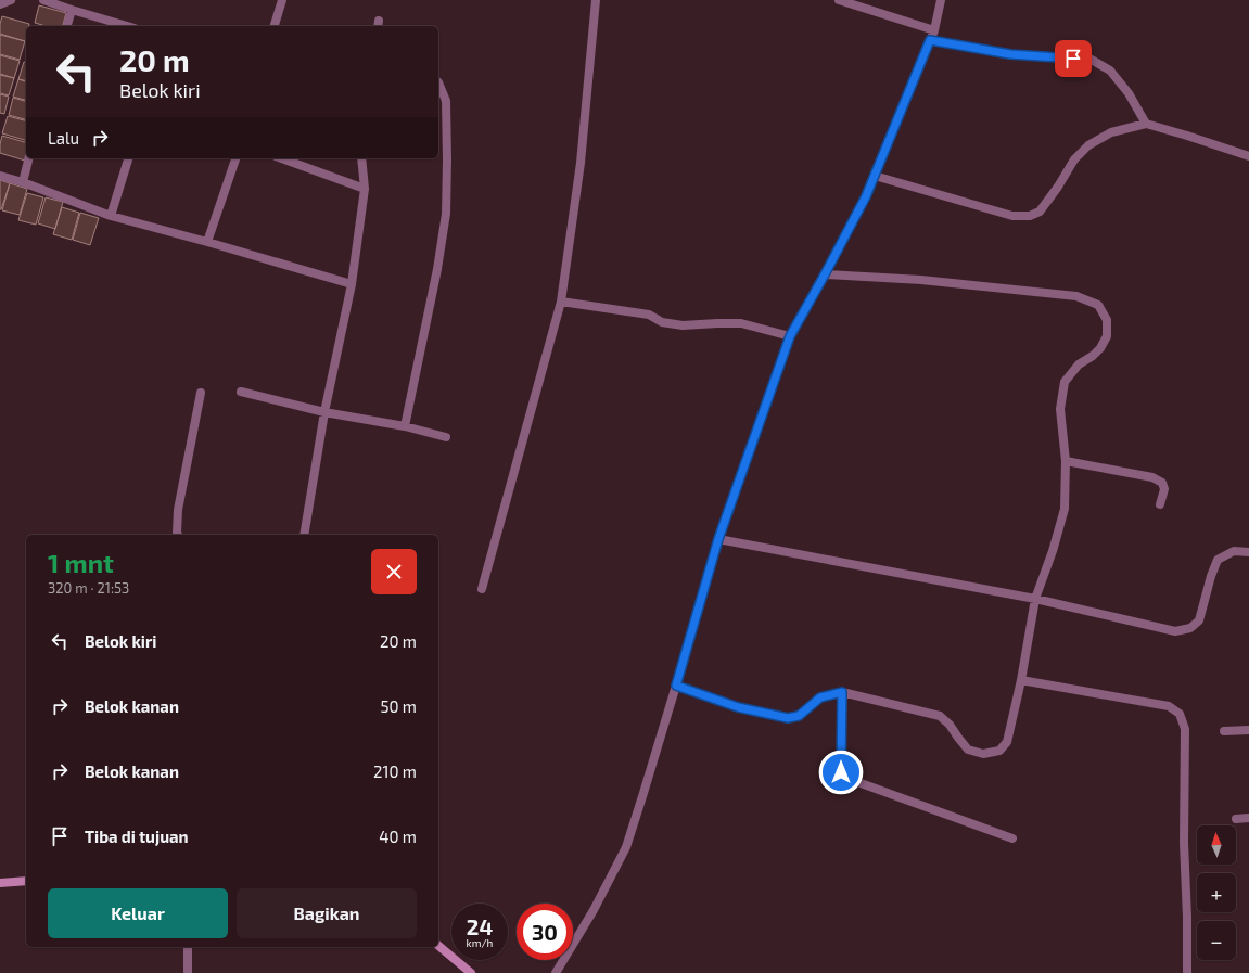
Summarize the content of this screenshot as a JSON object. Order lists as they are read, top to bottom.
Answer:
{
  "north": "top",
  "page": {
    "turn": ["20 m", "Belok kiri"],
    "then": "Lalu",
    "heading": ["1 mnt", "320 m · 21:53"],
    "list": [
      {
        "name": "Belok kiri",
        "value": "20 m"
      },
      {
        "name": "Belok kanan",
        "value": "50 m"
      },
      {
        "name": "Belok kanan",
        "value": "210 m"
      },
      {
        "name": "Tiba di tujuan",
        "value": "40 m"
      }
    ],
    "map_buttons": ["+", "−"],
    "buttons": ["Keluar", "Bagikan"],
    "speed": "24 km/h",
    "limit": "30"
  }
}
